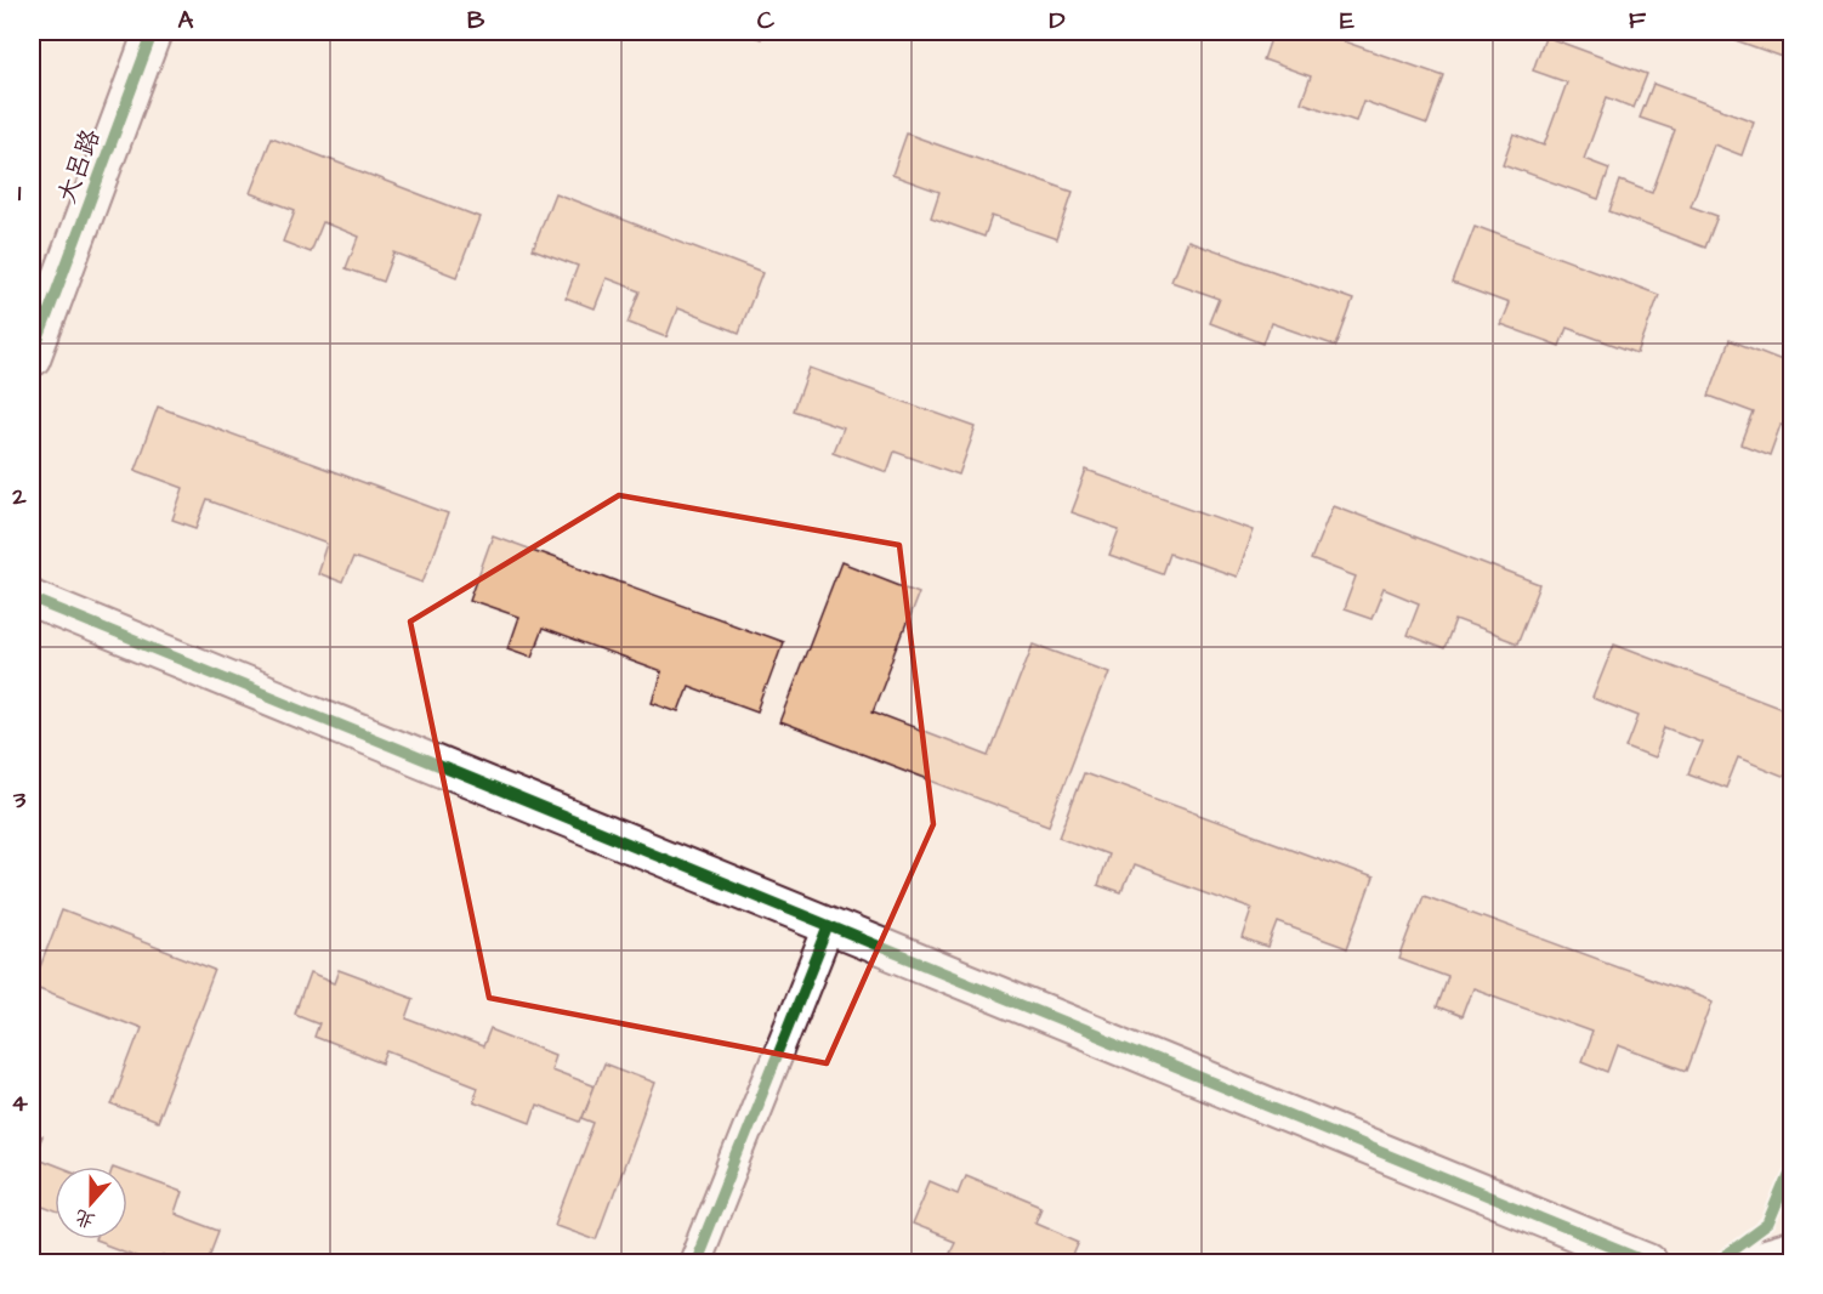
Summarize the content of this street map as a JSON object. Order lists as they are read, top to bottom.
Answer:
{
  "streets": {
    "street": ["大吕路"]
  },
  "north": "bottom",
  "grid": {
    "columns": [
      "A",
      "B",
      "C",
      "D",
      "E",
      "F"
    ],
    "rows": [
      "1",
      "2",
      "3",
      "4"
    ]
  }
}
